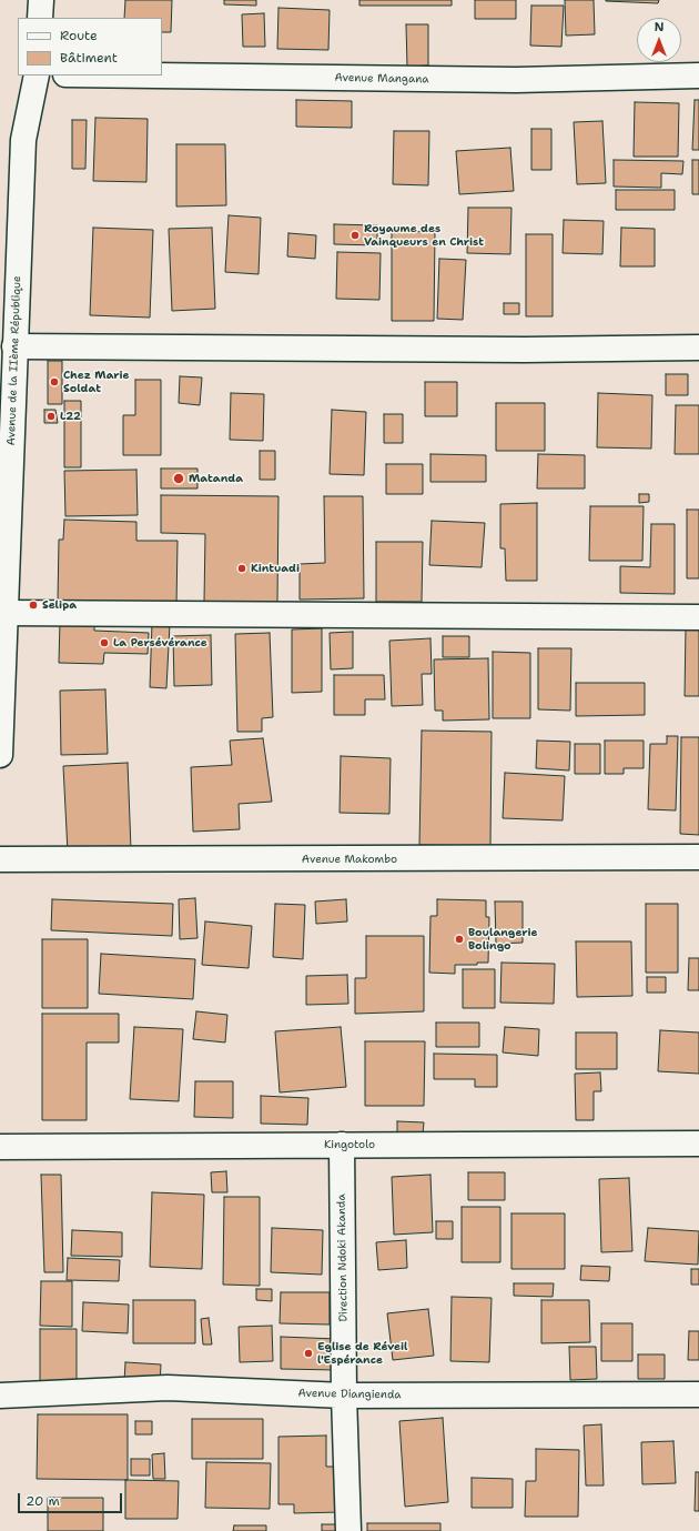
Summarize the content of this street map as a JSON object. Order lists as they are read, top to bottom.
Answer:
{
  "streets": {
    "street": [
      "Avenue Mangana",
      "Avenue de la IIème République",
      "Avenue Makombo",
      "Kingotolo",
      "Direction Ndoki Akanda",
      "Avenue Diangienda"
    ]
  },
  "crossings": [
    ["Kingotolo", "Direction Ndoki Akanda"],
    ["Direction Ndoki Akanda", "Avenue Diangienda"]
  ],
  "places": [
    "Royaume des Vainqueurs en Christ",
    "Chez Marie Soldat",
    "L22",
    "Matanda",
    "Kintuadi",
    "Selipa",
    "La Persévérance",
    "Boulangerie Bolingo",
    "Eglise de Réveil l'Espérance"
  ],
  "legend": ["Route", "Bâtiment"],
  "scale_bar": "20 m",
  "north": "top"
}
